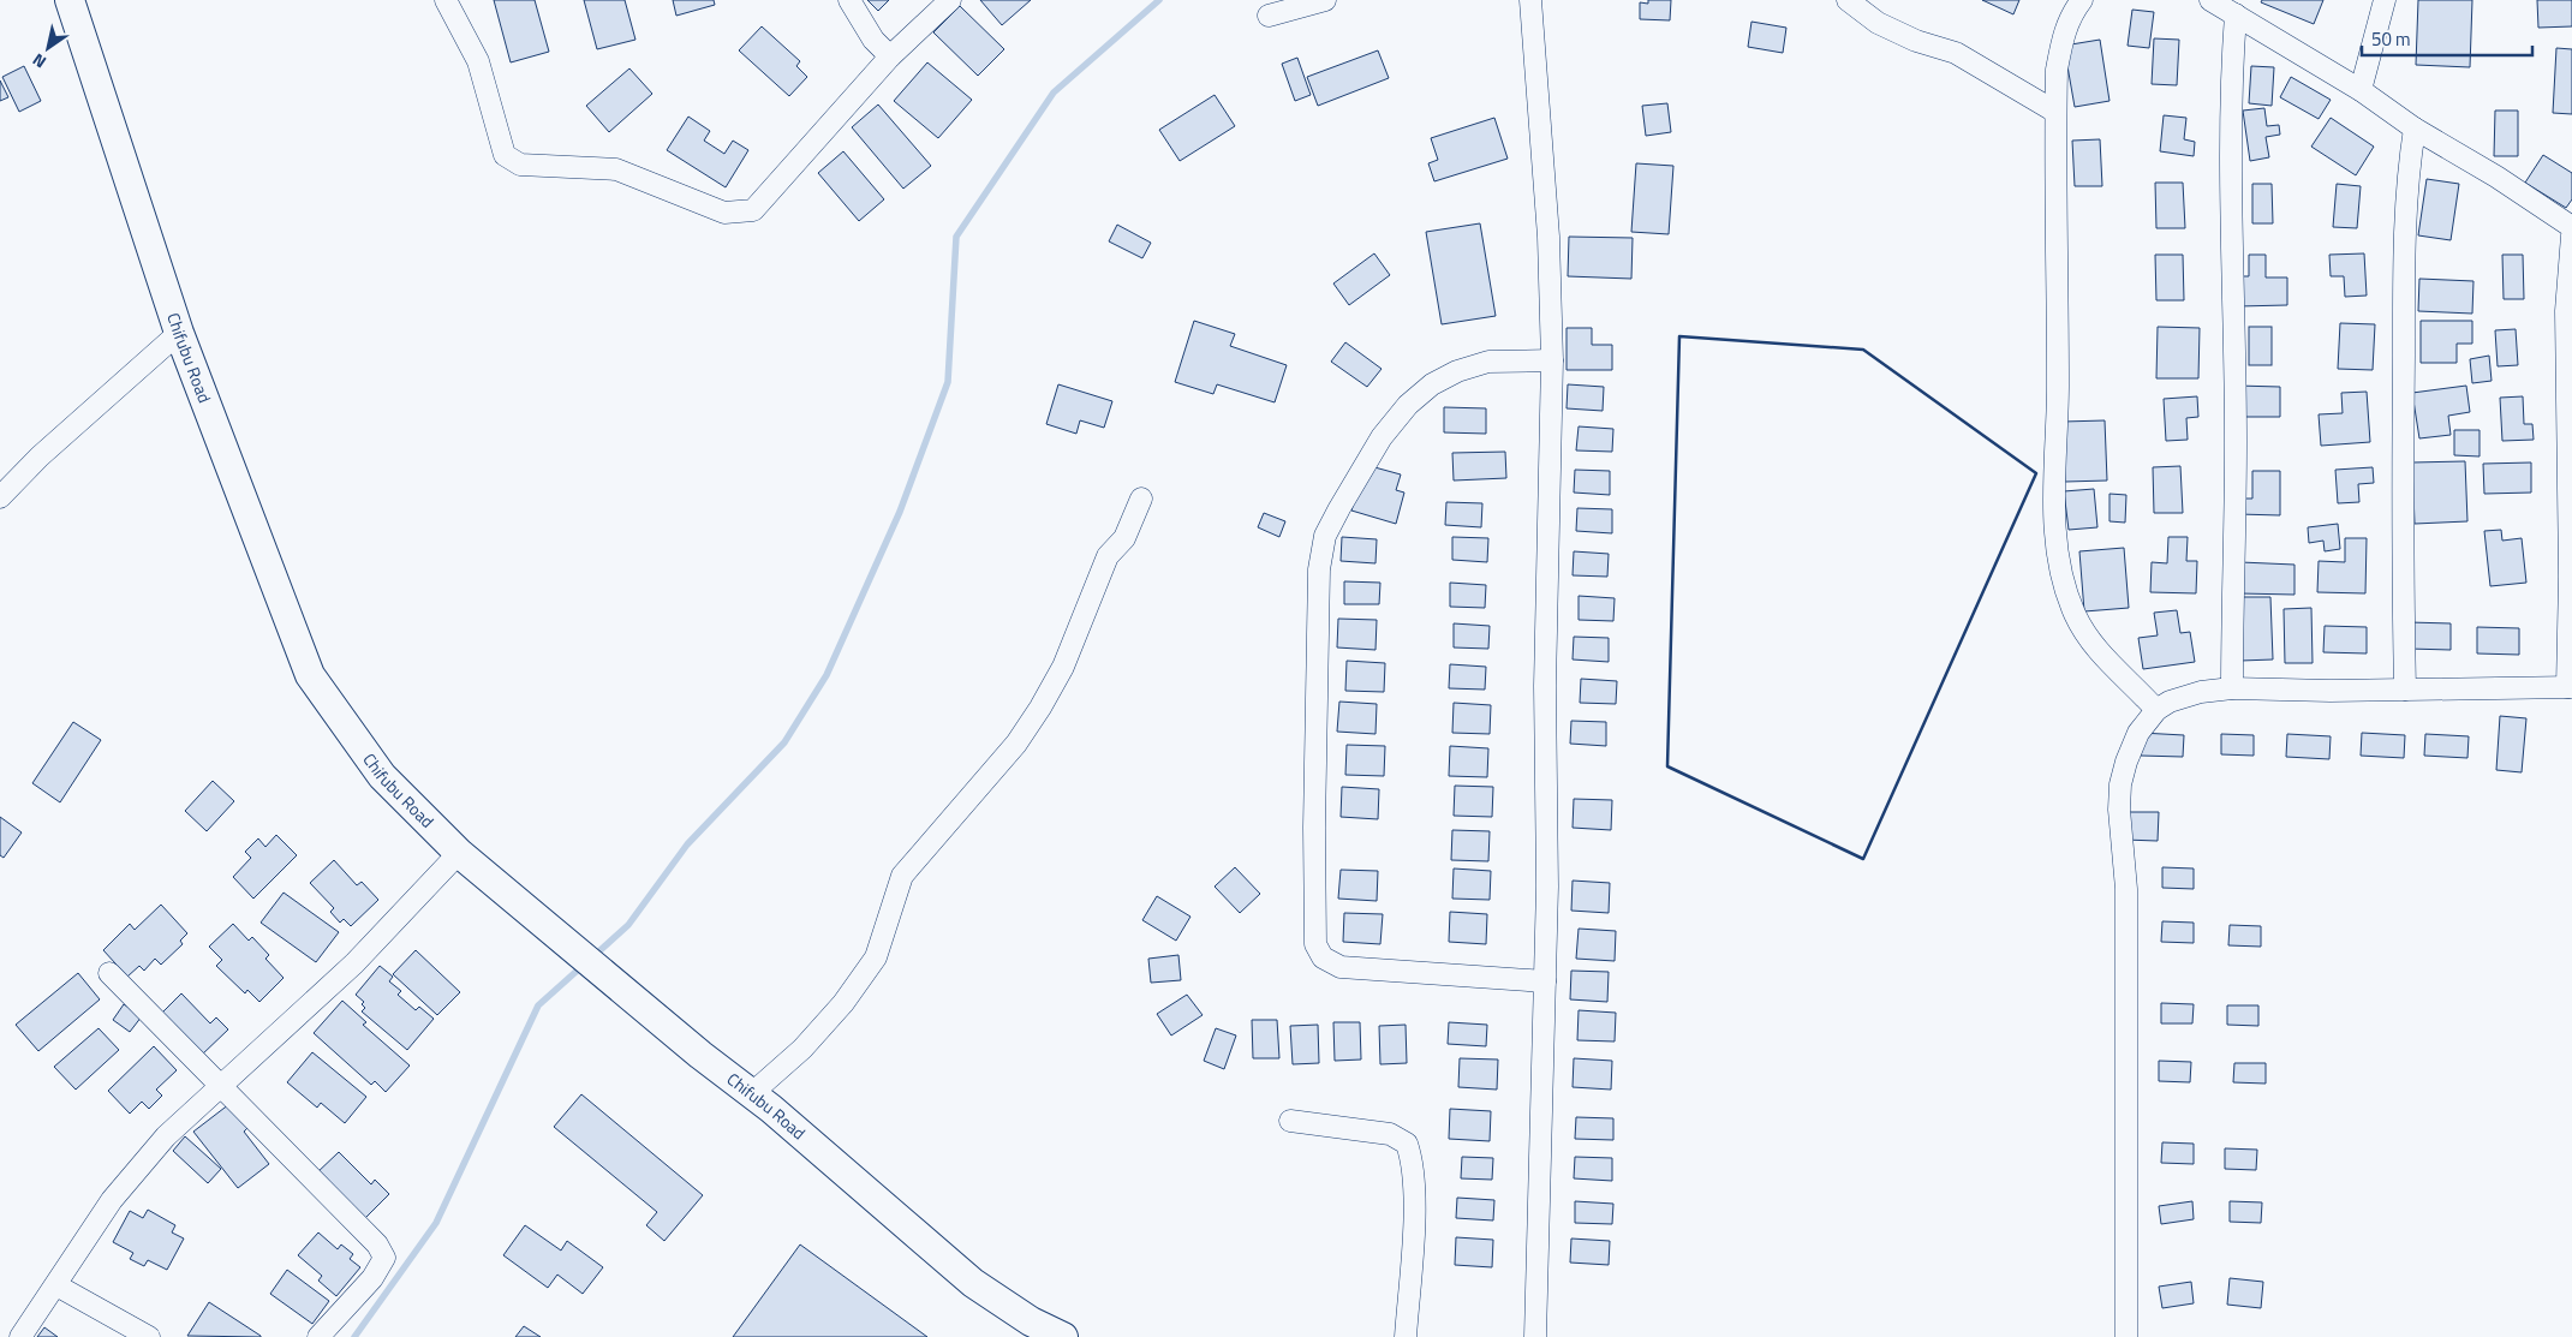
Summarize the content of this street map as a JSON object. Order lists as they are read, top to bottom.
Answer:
{
  "streets": {
    "main road": ["Chifubu Road"]
  },
  "scale_bar": "50 m",
  "north": "bottom left"
}
